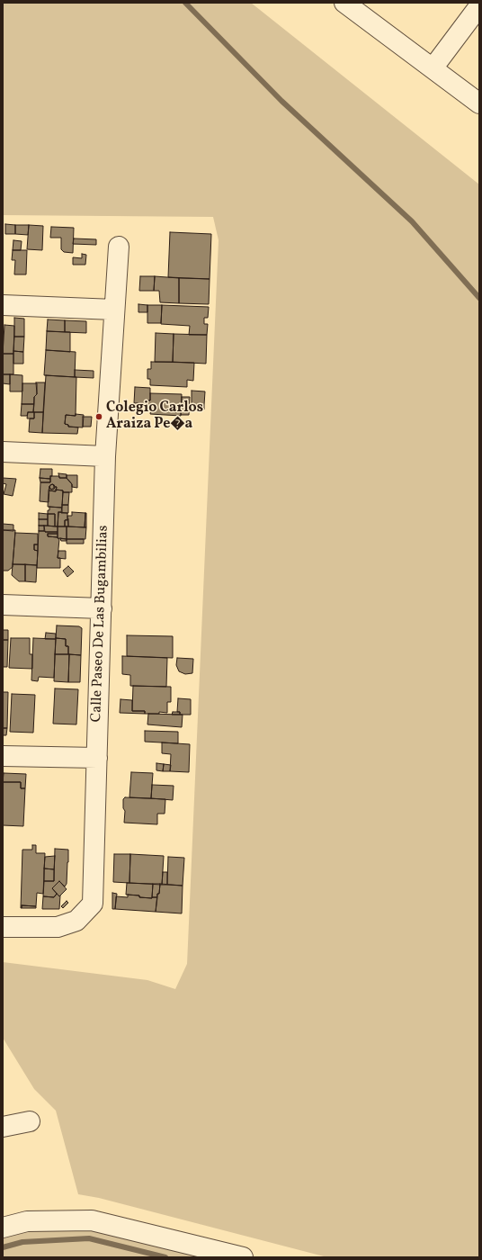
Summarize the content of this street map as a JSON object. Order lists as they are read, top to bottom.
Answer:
{
  "streets": {
    "street": ["Calle Paseo De Las Bugambilias"]
  },
  "places": ["Colegio Carlos Araiza Pe�a"]
}
